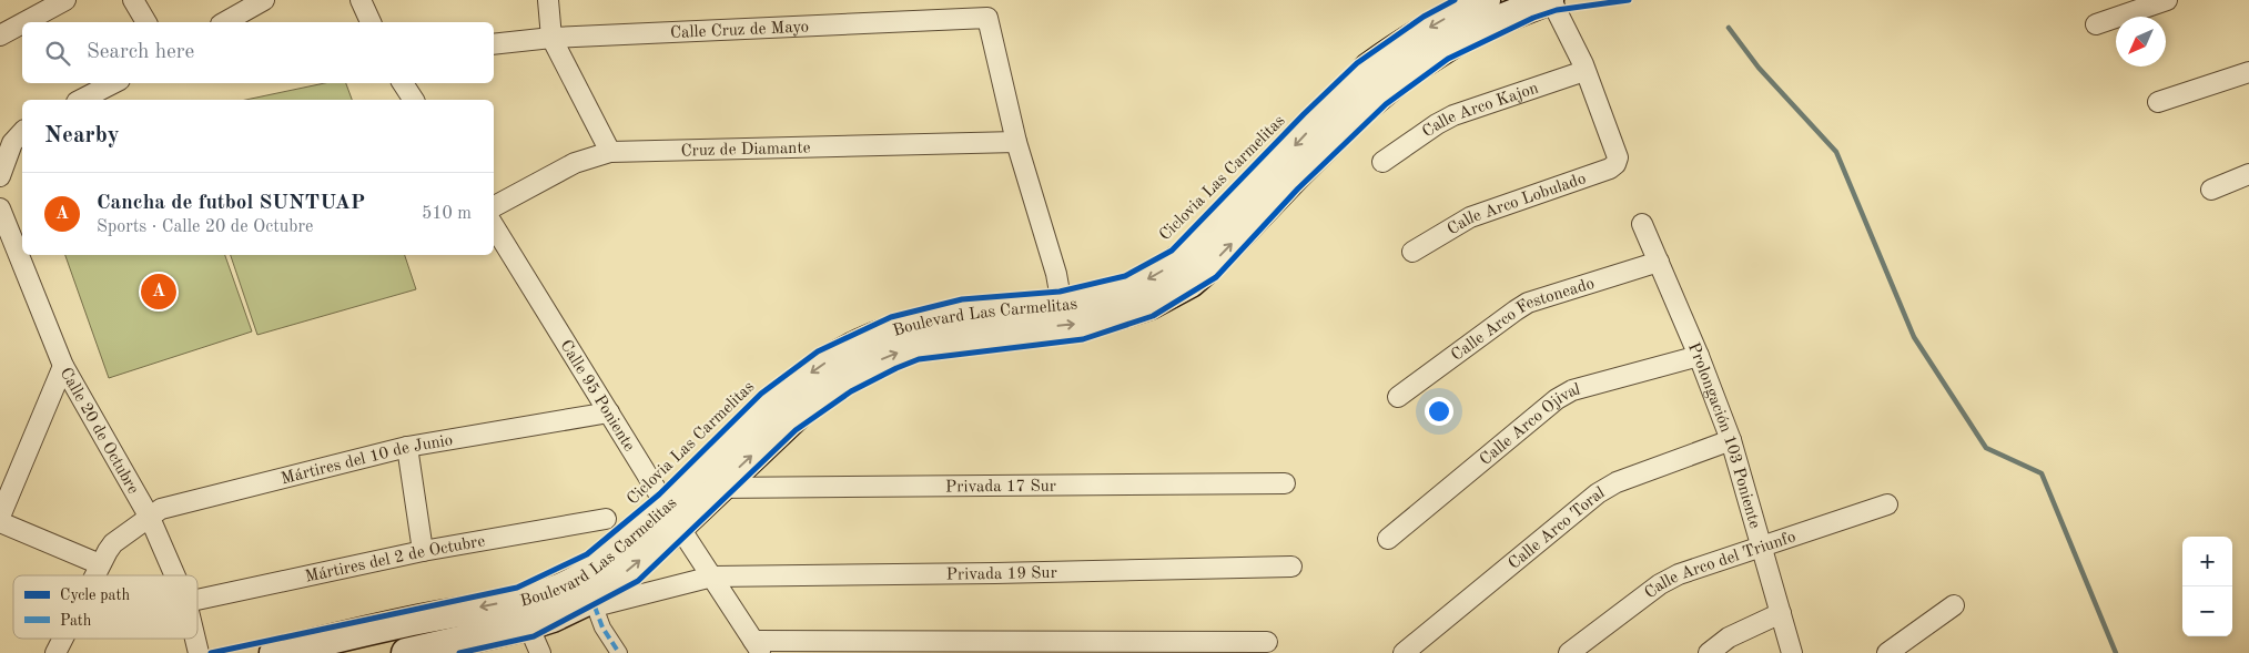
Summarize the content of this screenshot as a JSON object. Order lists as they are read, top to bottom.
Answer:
{
  "streets": {
    "main road": ["Boulevard Las Carmelitas"],
    "street": [
      "Calle Cruz de Mayo",
      "Calle Arco Kajon",
      "Cruz de Diamante",
      "Calle Arco Lobulado",
      "Calle Arco Festoneado",
      "Calle 95 Poniente",
      "Calle Arco Ojival",
      "Calle 20 de Octubre",
      "Prolongación 103 Poniente",
      "Mártires del 10 de Junio",
      "Privada 17 Sur",
      "Calle Arco Toral",
      "Mártires del 2 de Octubre",
      "Calle Arco del Triunfo",
      "Privada 19 Sur"
    ],
    "cycle path": ["Ciclovia Las Carmelitas"]
  },
  "crossings": [
    ["Calle Cruz de Mayo", "Cruz de Diamante"],
    ["Calle Arco Kajon", "Calle Arco Lobulado"],
    ["Boulevard Las Carmelitas", "Calle 95 Poniente"],
    ["Boulevard Las Carmelitas", "Privada 17 Sur"],
    ["Boulevard Las Carmelitas", "Privada 19 Sur"],
    ["Calle Arco Festoneado", "Prolongación 103 Poniente"],
    ["Calle 95 Poniente", "Mártires del 10 de Junio"],
    ["Calle 95 Poniente", "Privada 19 Sur"],
    ["Calle Arco Ojival", "Prolongación 103 Poniente"],
    ["Calle 20 de Octubre", "Mártires del 10 de Junio"],
    ["Prolongación 103 Poniente", "Calle Arco Toral"],
    ["Prolongación 103 Poniente", "Calle Arco del Triunfo"]
  ],
  "legend": ["Cycle path", "Path"],
  "north": "bottom left",
  "page": {
    "search": "Search here",
    "heading": "Nearby",
    "list": [
      {
        "mark": "A",
        "name": "Cancha de futbol SUNTUAP",
        "note": "Sports · Calle 20 de Octubre",
        "value": "510 m"
      }
    ],
    "pins": "A",
    "map_buttons": ["+", "−"]
  }
}
